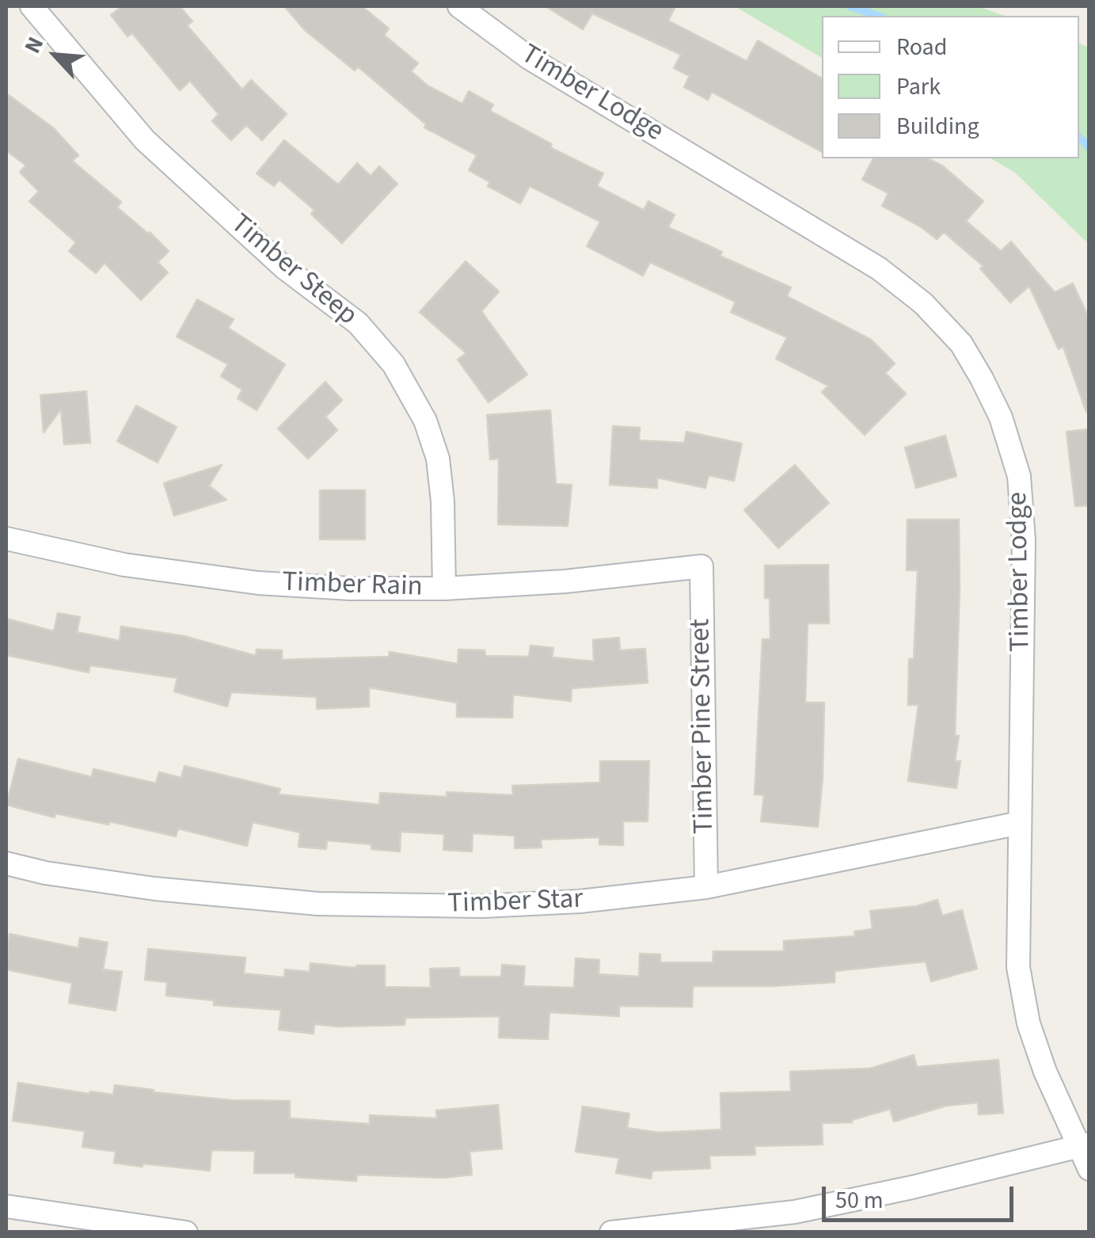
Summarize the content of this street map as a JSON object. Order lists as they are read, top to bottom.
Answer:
{
  "streets": {
    "street": [
      "Timber Lodge",
      "Timber Steep",
      "Timber Rain",
      "Timber Pine Street",
      "Timber Star"
    ]
  },
  "crossings": [
    ["Timber Lodge", "Timber Star"],
    ["Timber Steep", "Timber Rain"],
    ["Timber Rain", "Timber Pine Street"],
    ["Timber Pine Street", "Timber Star"]
  ],
  "legend": ["Road", "Park", "Building"],
  "scale_bar": "50 m",
  "north": "top left"
}
